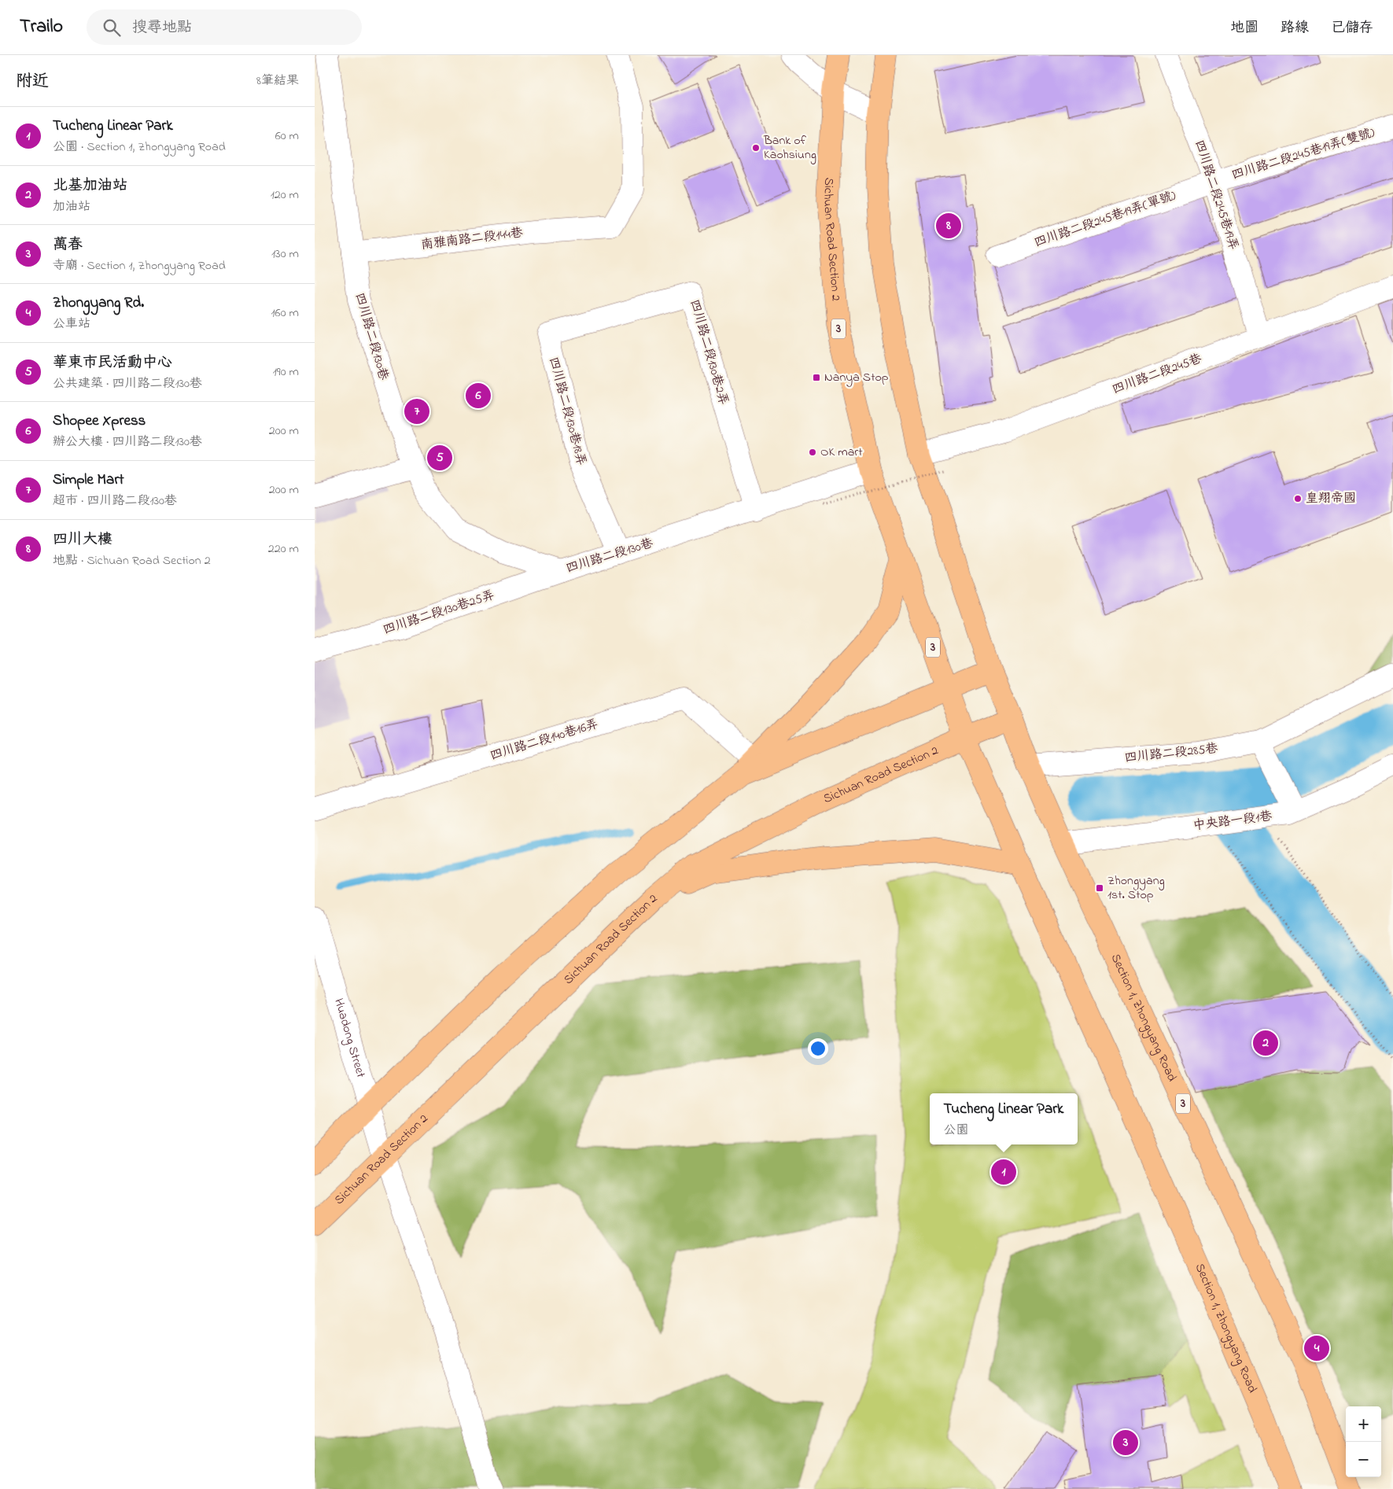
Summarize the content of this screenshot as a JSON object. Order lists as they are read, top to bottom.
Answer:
{
  "streets": {
    "main road": ["Sichuan Road Section 2", "3", "Section 1, Zhongyang Road"],
    "street": [
      "四川路二段245巷19弄(雙號)",
      "四川路二段245巷19弄",
      "四川路二段245巷19弄(單號)",
      "南雅南路二段144巷",
      "四川路二段130巷",
      "四川路二段130巷2弄",
      "四川路二段245巷",
      "四川路二段130巷18弄",
      "四川路二段130巷25弄",
      "四川路二段140巷16弄",
      "四川路二段285巷",
      "中央路一段1巷",
      "Huadong Street"
    ]
  },
  "crossings": [
    ["四川路二段245巷19弄(雙號)", "四川路二段245巷19弄"],
    ["四川路二段245巷19弄(雙號)", "四川路二段245巷19弄(單號)"],
    ["四川路二段245巷19弄", "四川路二段245巷19弄(單號)"],
    ["四川路二段245巷19弄", "四川路二段245巷"],
    ["南雅南路二段144巷", "四川路二段130巷"],
    ["Sichuan Road Section 2", "3"],
    ["Sichuan Road Section 2", "四川路二段130巷"],
    ["Sichuan Road Section 2", "Section 1, Zhongyang Road"],
    ["Sichuan Road Section 2", "Huadong Street"],
    ["3", "四川路二段245巷"],
    ["3", "Section 1, Zhongyang Road"],
    ["四川路二段130巷", "四川路二段130巷2弄"],
    ["四川路二段130巷", "四川路二段130巷18弄"],
    ["四川路二段130巷", "四川路二段130巷25弄"],
    ["四川路二段130巷2弄", "四川路二段130巷18弄"],
    ["四川路二段285巷", "Section 1, Zhongyang Road"],
    ["中央路一段1巷", "Section 1, Zhongyang Road"]
  ],
  "places": {
    "other": ["Bank of Kaohsiung", "OK mart", "皇翔帝國"],
    "transit": ["Nanya Stop", "Zhongyang 1st. Stop"]
  },
  "page": {
    "header": "Trailo",
    "search": "搜尋地點",
    "nav": ["地圖", "路線", "已儲存"],
    "heading": ["附近", "8筆結果"],
    "list": [
      {
        "mark": "1",
        "name": "Tucheng Linear Park",
        "note": "公園 · Section 1, Zhongyang Road",
        "value": "60 m"
      },
      {
        "mark": "2",
        "name": "北基加油站",
        "note": "加油站",
        "value": "120 m"
      },
      {
        "mark": "3",
        "name": "萬春",
        "note": "寺廟 · Section 1, Zhongyang Road",
        "value": "130 m"
      },
      {
        "mark": "4",
        "name": "Zhongyang Rd.",
        "note": "公車站",
        "value": "160 m"
      },
      {
        "mark": "5",
        "name": "華東市民活動中心",
        "note": "公共建築 · 四川路二段130巷",
        "value": "190 m"
      },
      {
        "mark": "6",
        "name": "Shopee Xpress",
        "note": "辦公大樓 · 四川路二段130巷",
        "value": "200 m"
      },
      {
        "mark": "7",
        "name": "Simple Mart",
        "note": "超市 · 四川路二段130巷",
        "value": "200 m"
      },
      {
        "mark": "8",
        "name": "四川大樓",
        "note": "地點 · Sichuan Road Section 2",
        "value": "220 m"
      }
    ],
    "pins": [
      "8",
      "6",
      "7",
      "5",
      "2",
      "1",
      "4",
      "3"
    ],
    "popup": ["Tucheng Linear Park", "公園"],
    "map_buttons": ["+", "−"]
  }
}
